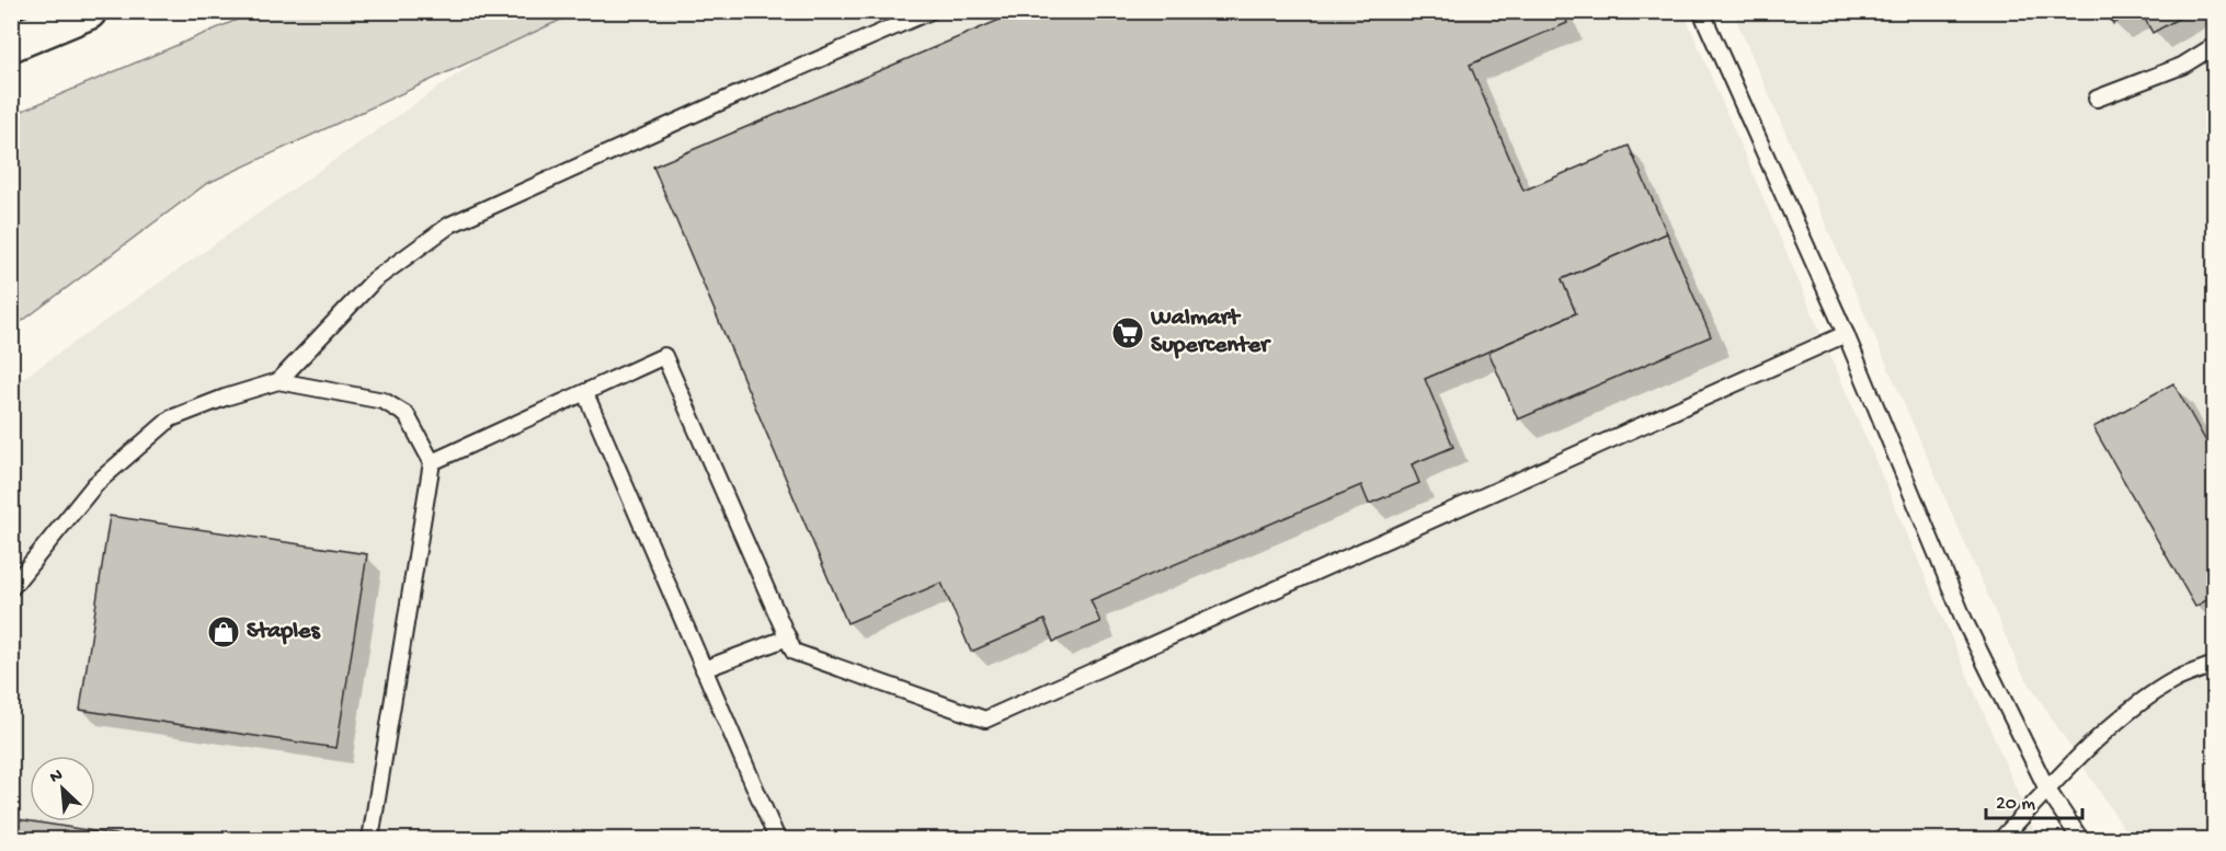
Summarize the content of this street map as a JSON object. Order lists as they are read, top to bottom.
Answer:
{
  "places": {
    "supermarket": ["Walmart Supercenter"],
    "shop": ["Staples"]
  },
  "scale_bar": "20 m",
  "north": "top left"
}
